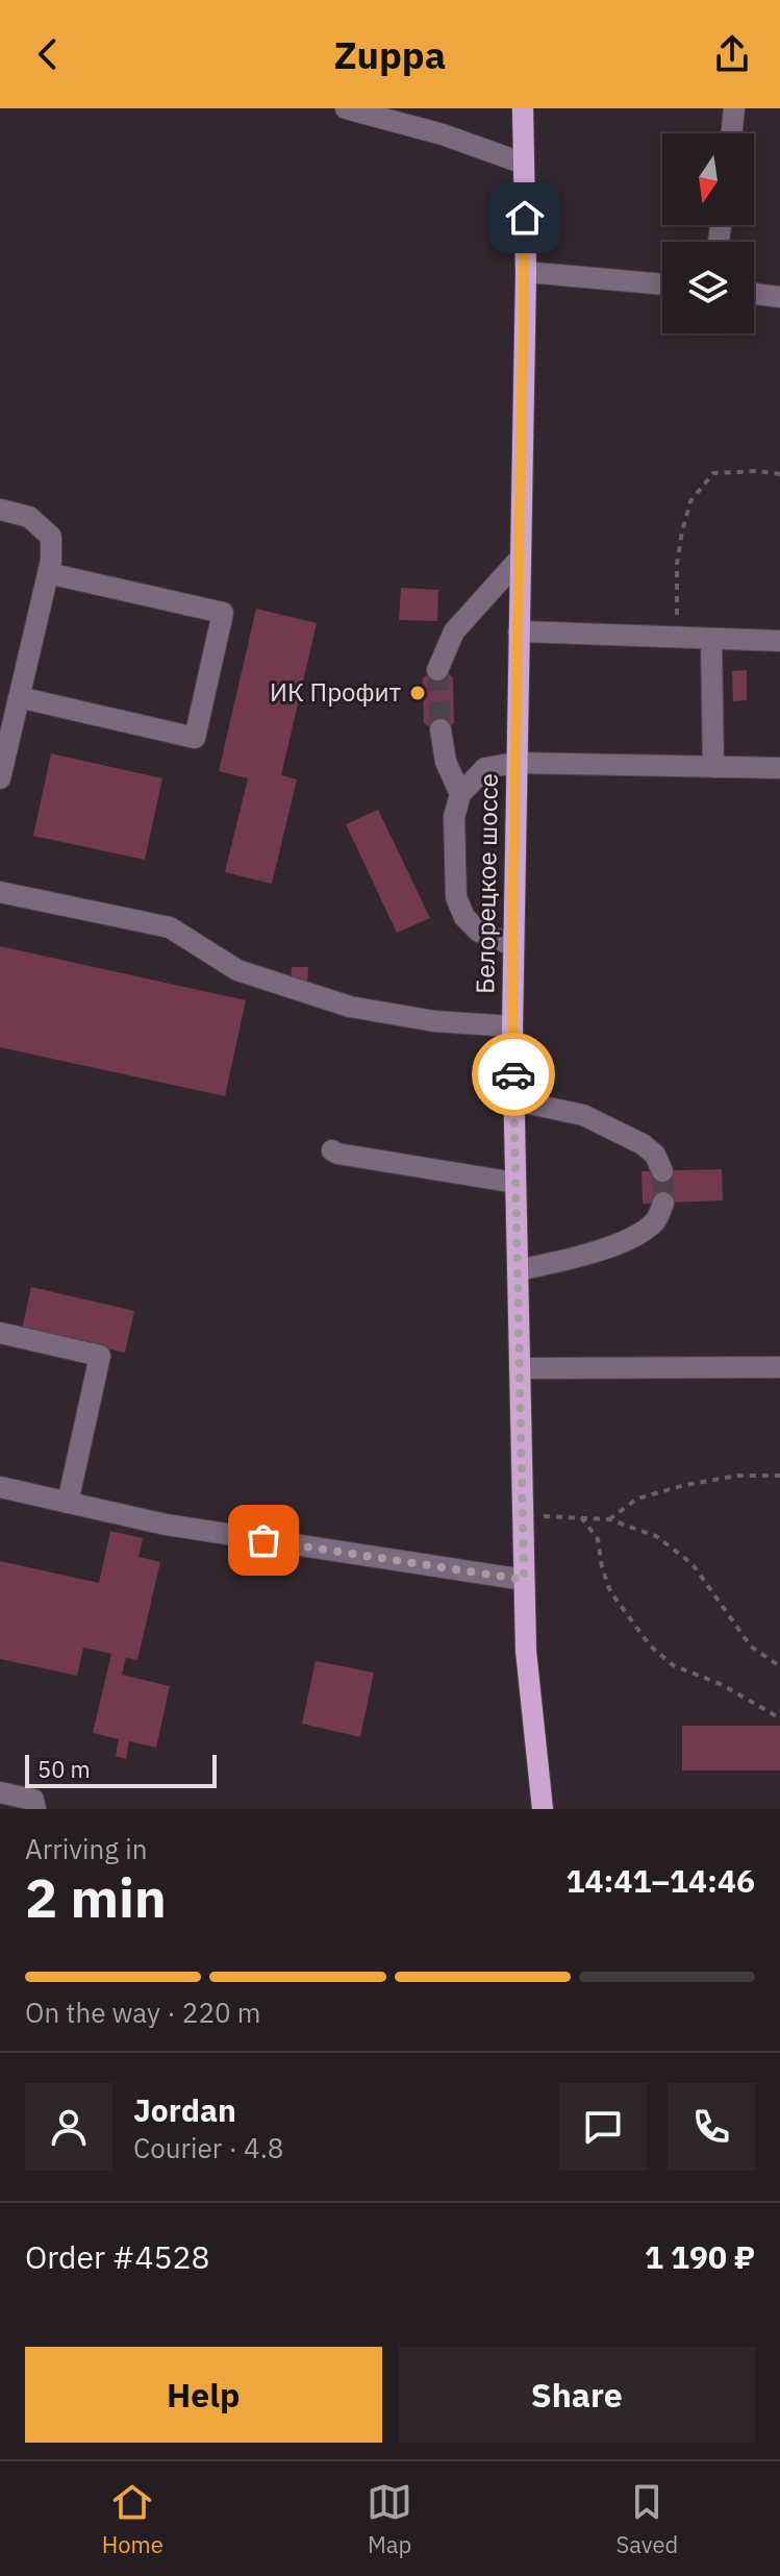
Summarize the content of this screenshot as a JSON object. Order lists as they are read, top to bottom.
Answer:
{
  "streets": {
    "main road": ["Белорецкое шоссе"]
  },
  "places": ["ИК Профит"],
  "scale_bar": "50 m",
  "north": "bottom",
  "page": {
    "header": "Zuppa",
    "scale": "50 m",
    "heading": ["2 min", "Arriving in", "14:41–14:46"],
    "panel": [
      "Jordan",
      "Courier · 4.8",
      "Order #4528",
      "1 190 ₽"
    ],
    "bar": "On the way · 220 m",
    "buttons": ["Help", "Share"],
    "tabs": ["Home", "Map", "Saved"]
  }
}
